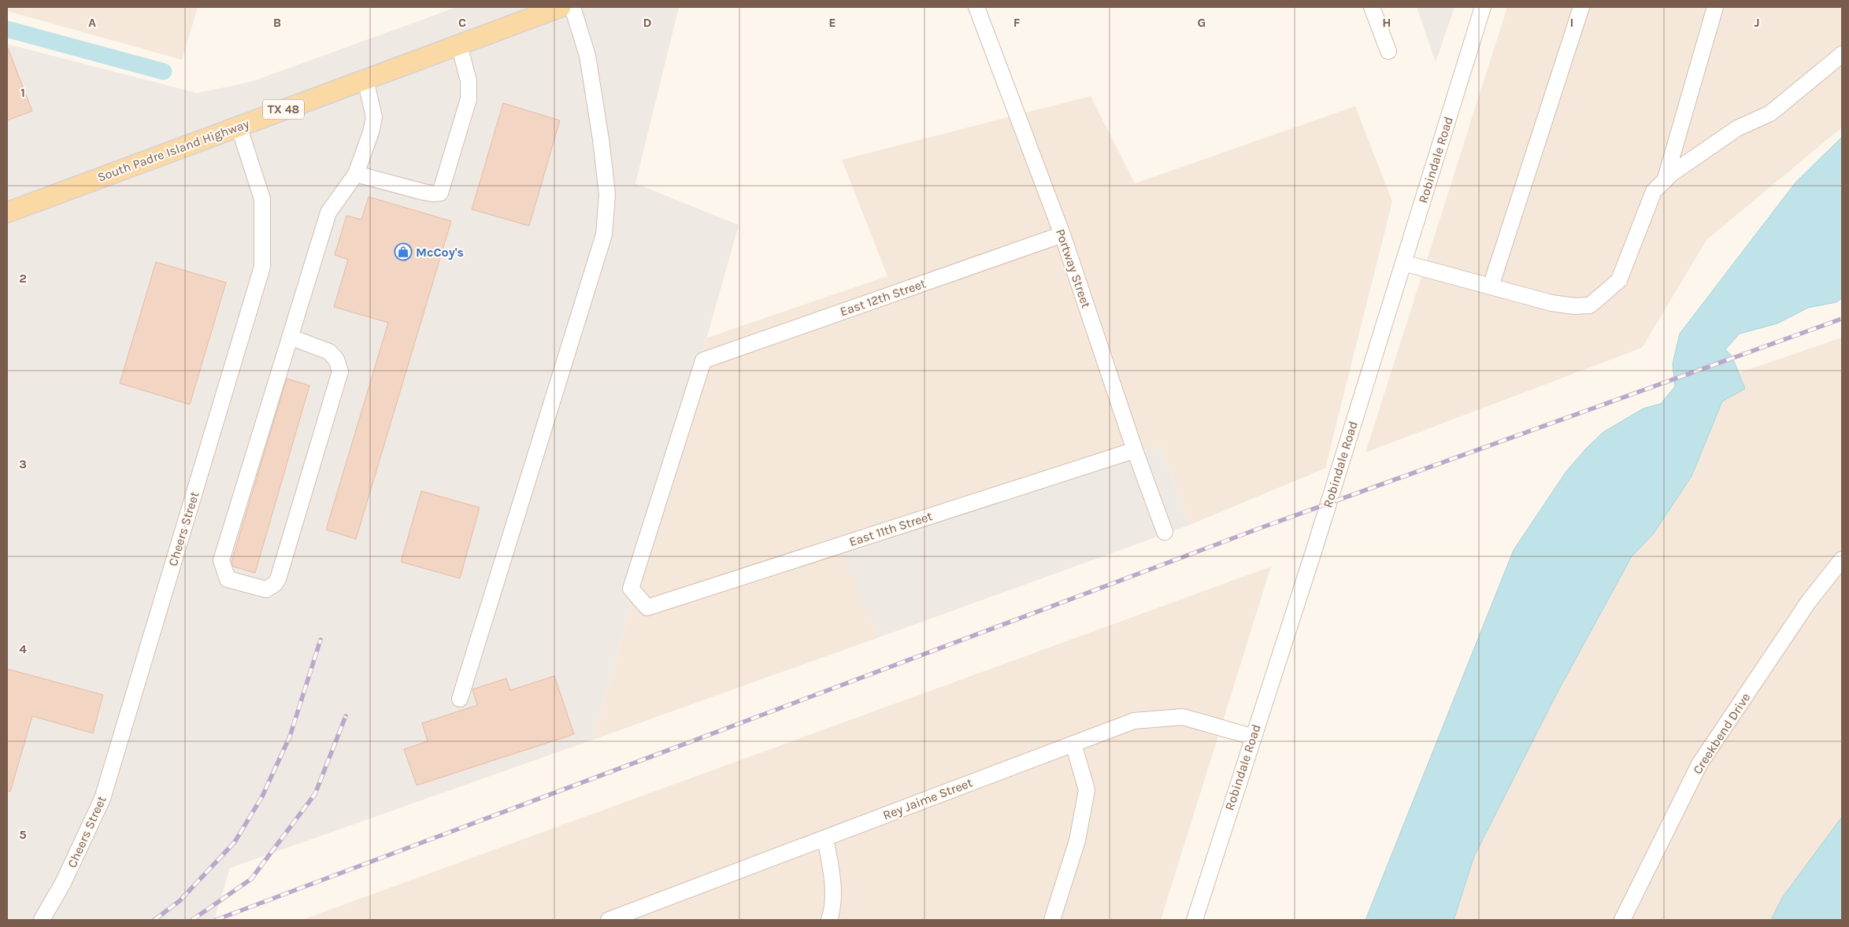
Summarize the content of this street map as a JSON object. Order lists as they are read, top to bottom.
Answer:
{
  "streets": {
    "main road": ["TX 48", "South Padre Island Highway"],
    "street": [
      "Robindale Road",
      "Portway Street",
      "East 12th Street",
      "Cheers Street",
      "East 11th Street",
      "Creekbend Drive",
      "Rey Jaime Street"
    ]
  },
  "crossings": [
    ["South Padre Island Highway", "Cheers Street"],
    ["Robindale Road", "Rey Jaime Street"],
    ["Portway Street", "East 12th Street"],
    ["Portway Street", "East 11th Street"],
    ["East 12th Street", "East 11th Street"]
  ],
  "places": {
    "shop": ["McCoy's"]
  },
  "grid": {
    "columns": [
      "A",
      "B",
      "C",
      "D",
      "E",
      "F",
      "G",
      "H",
      "I",
      "J"
    ],
    "rows": [
      "1",
      "2",
      "3",
      "4",
      "5"
    ]
  }
}
